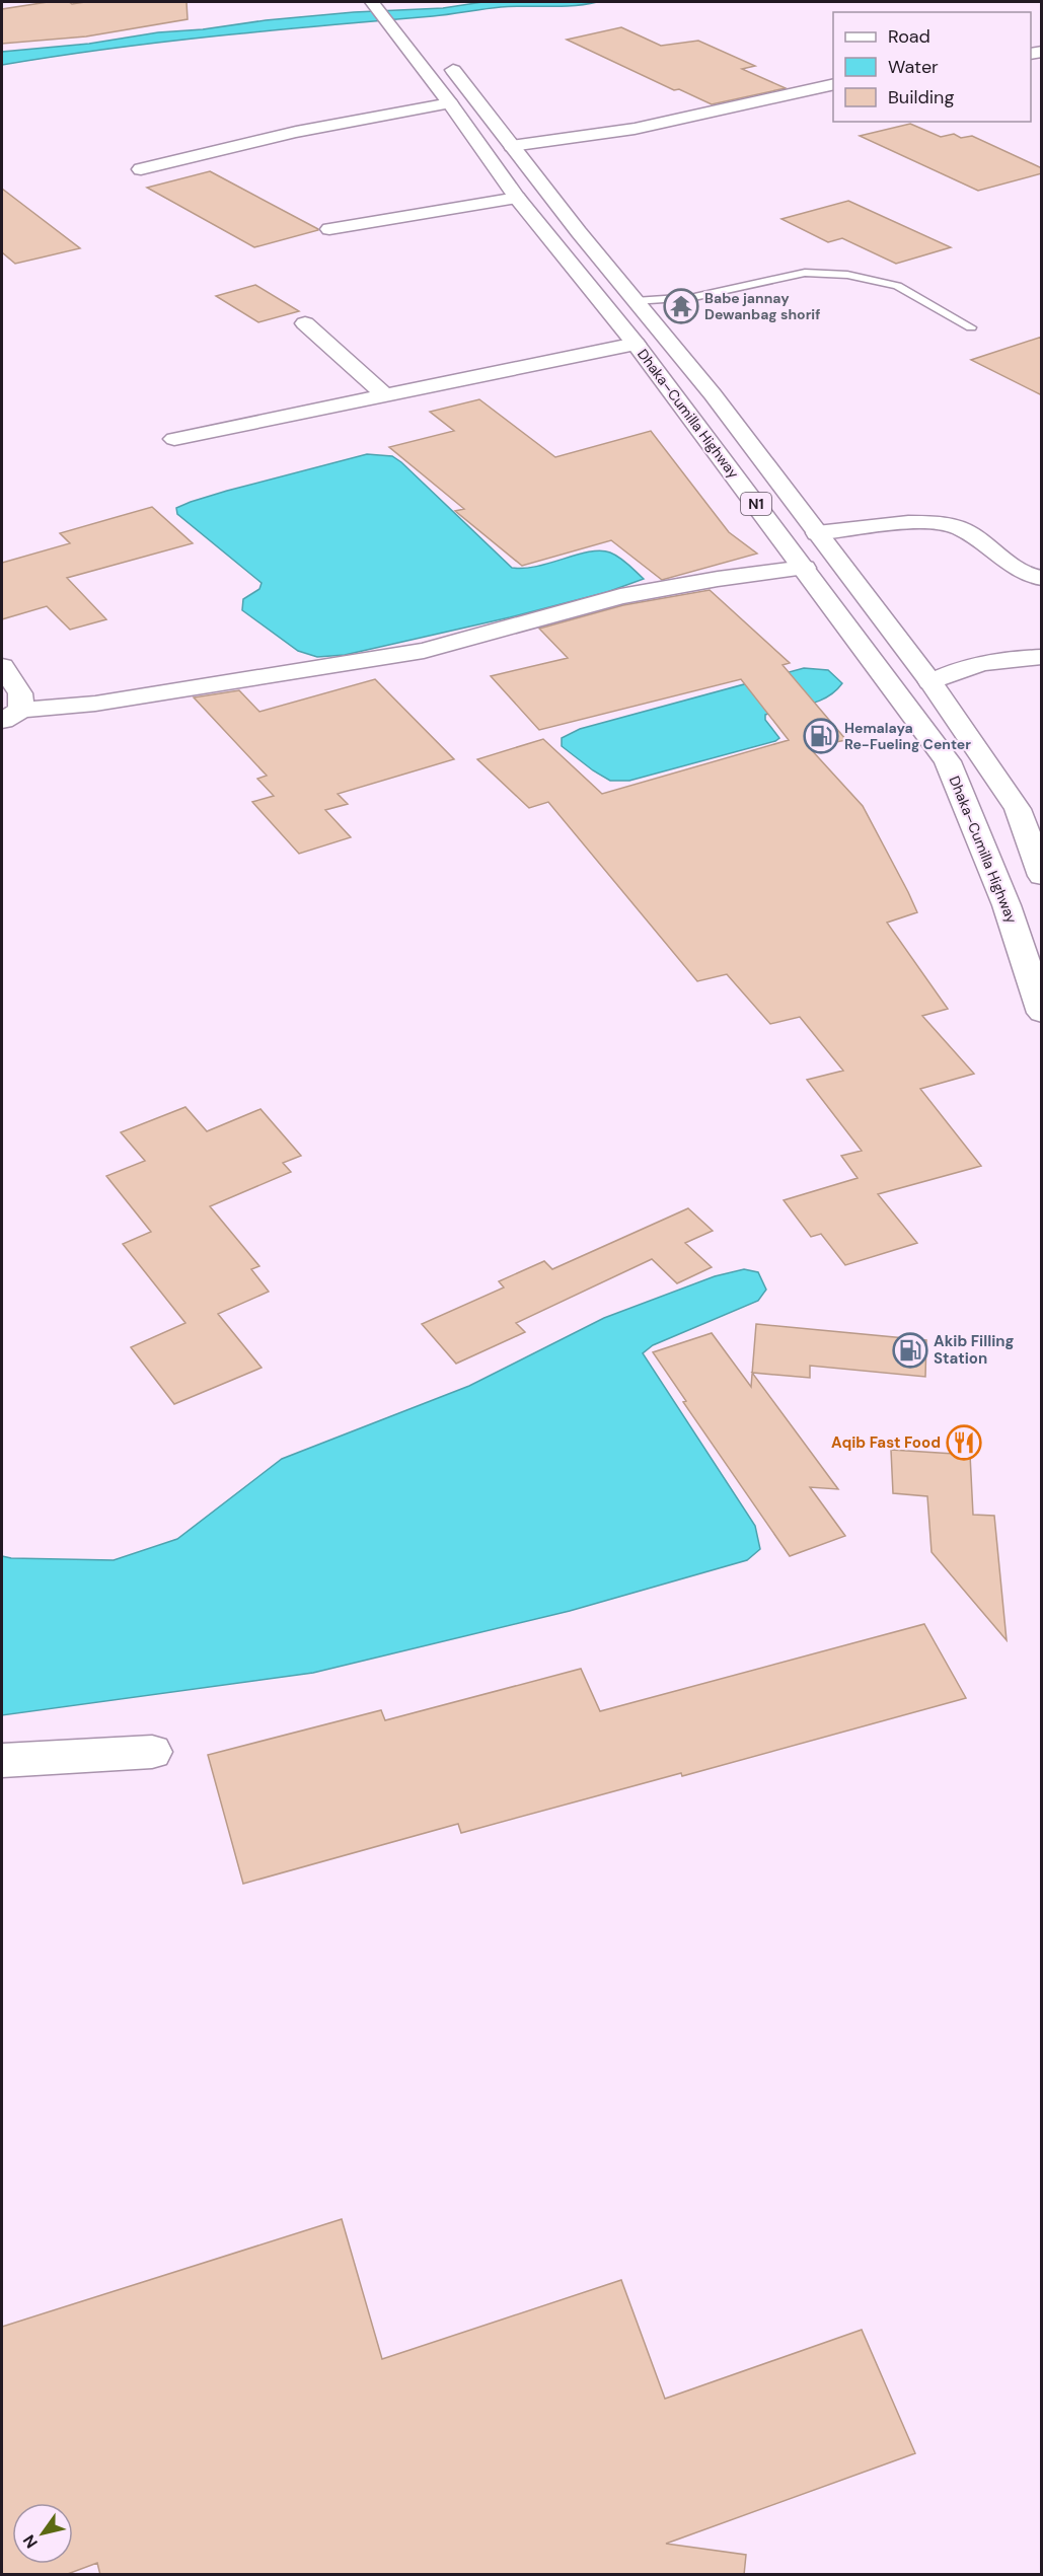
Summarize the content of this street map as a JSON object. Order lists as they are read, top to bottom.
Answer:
{
  "streets": {
    "main road": ["Dhaka–Cumilla Highway", "N1"]
  },
  "places": {
    "temple": ["Babe jannay Dewanbag shorif"],
    "fuel station": ["Hemalaya Re-Fueling Center", "Akib Filling Station"],
    "restaurant": ["Aqib Fast Food"]
  },
  "legend": ["Road", "Water", "Building"],
  "north": "bottom left"
}
